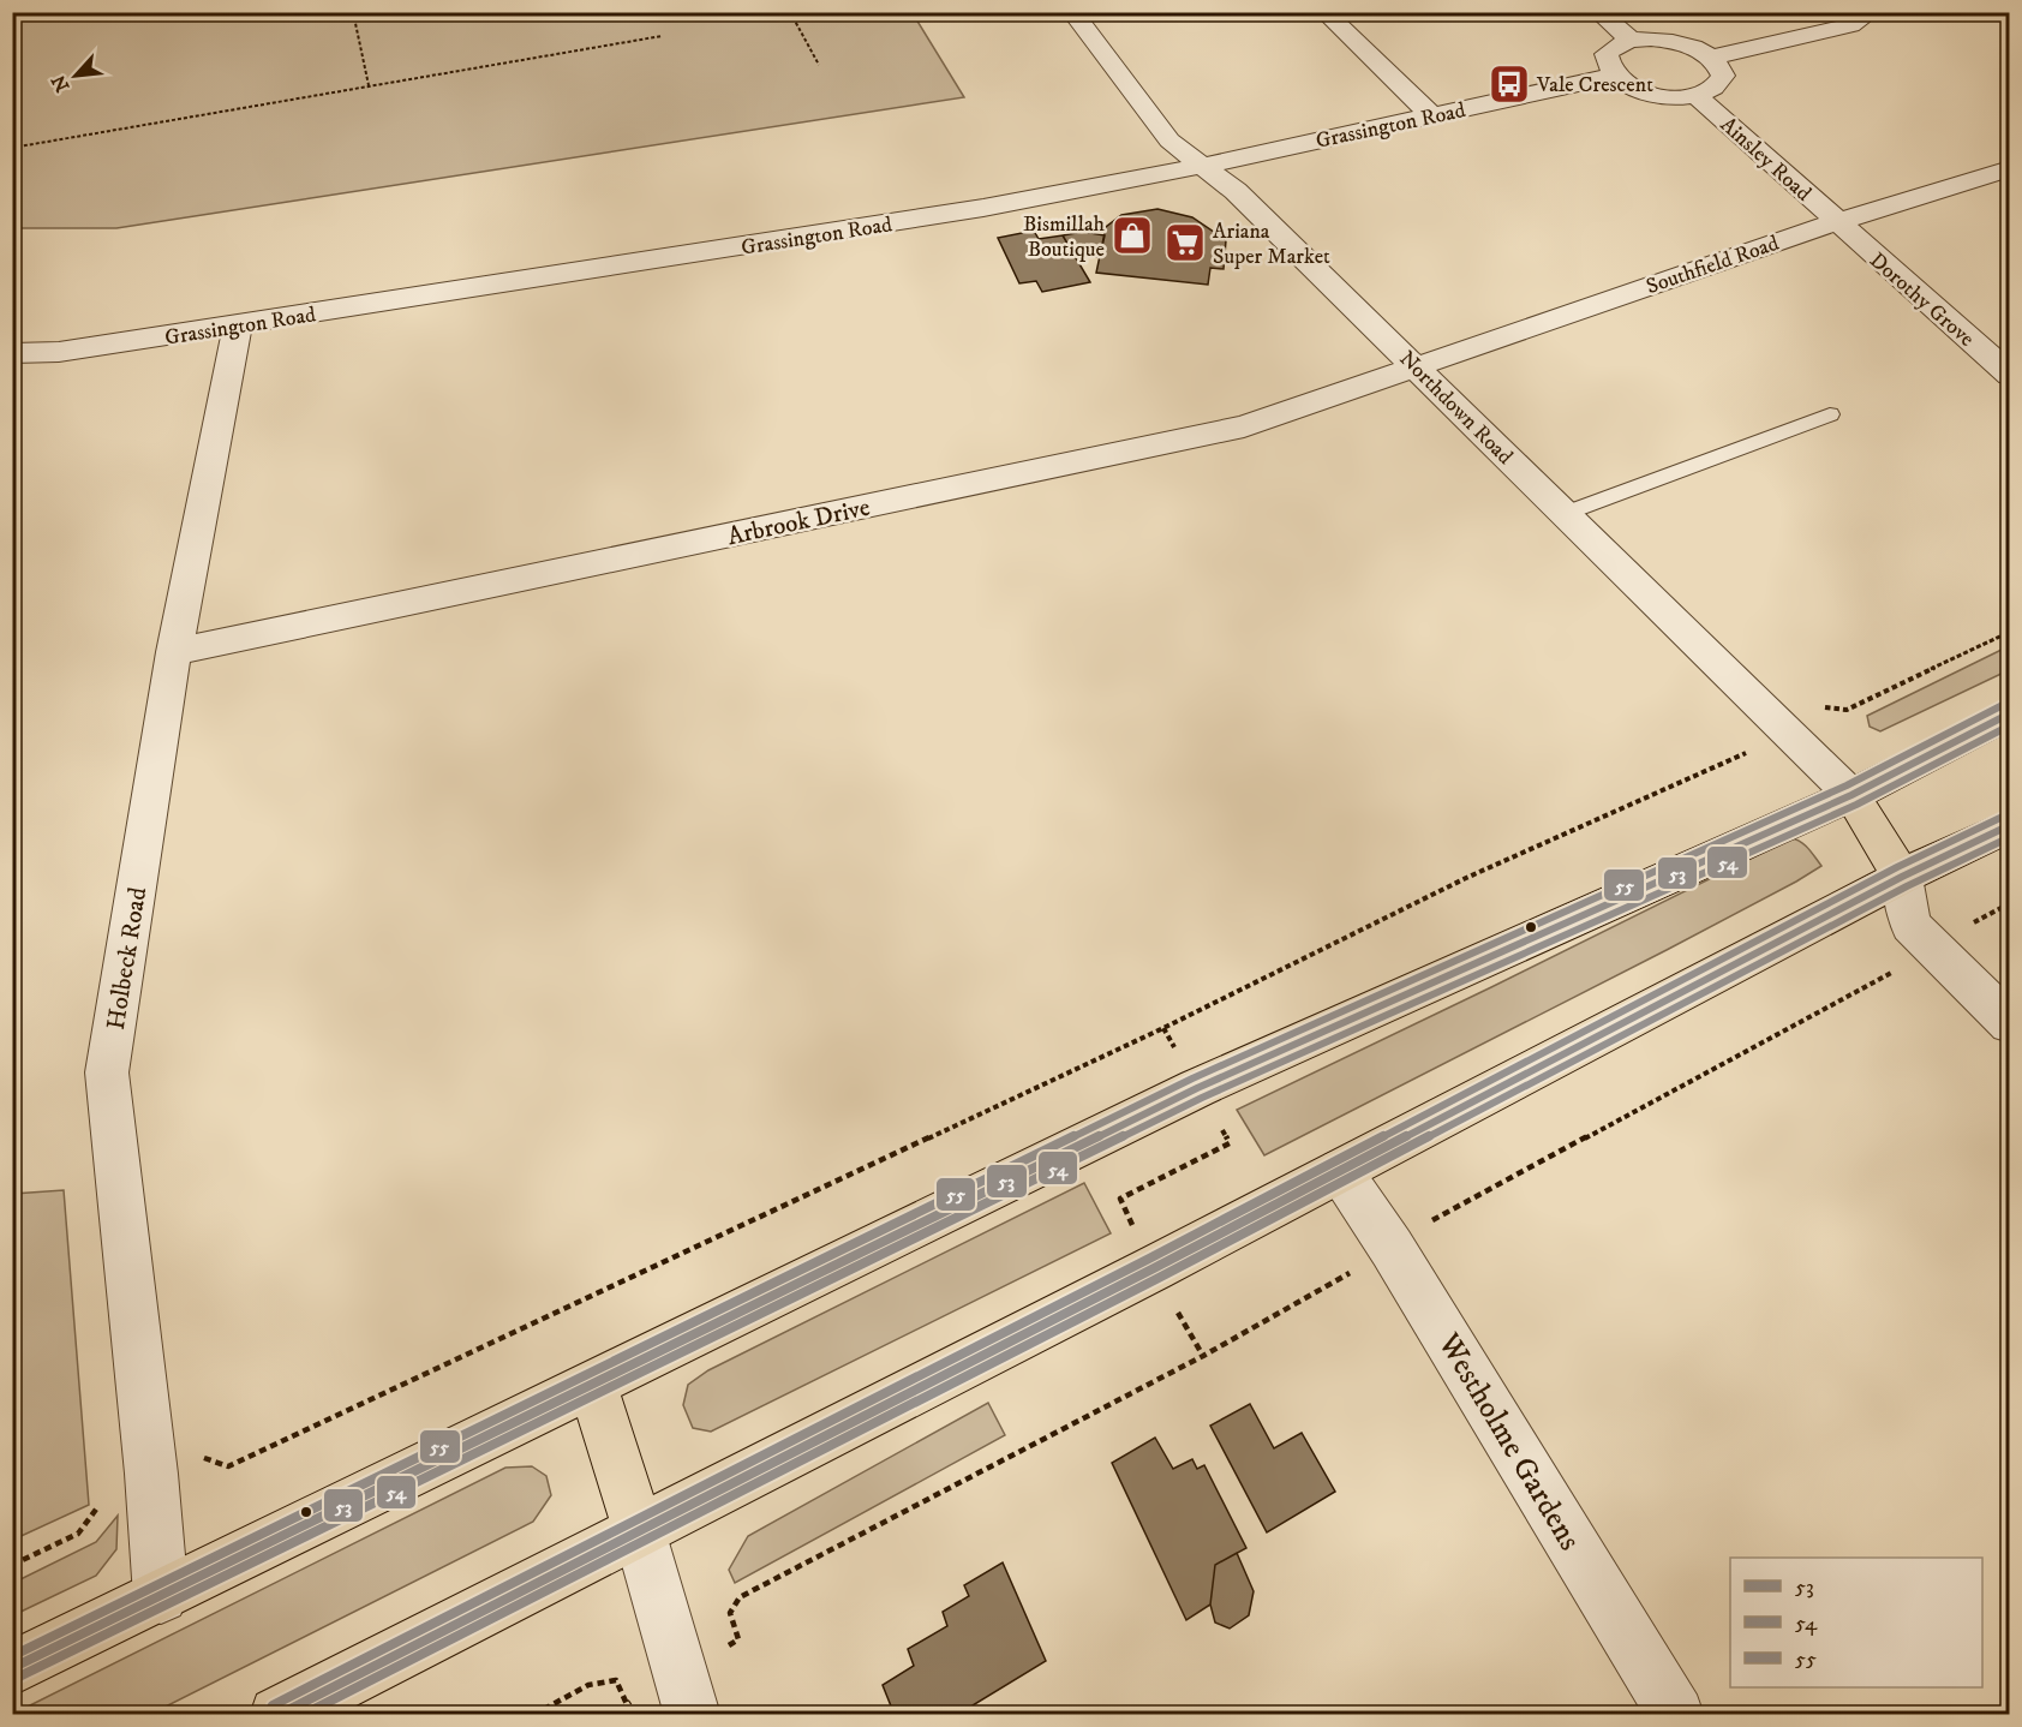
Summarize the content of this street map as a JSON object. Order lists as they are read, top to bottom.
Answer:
{
  "streets": {
    "street": [
      "Grassington Road",
      "Ainsley Road",
      "Southfield Road",
      "Dorothy Grove",
      "Northdown Road",
      "Arbrook Drive",
      "Holbeck Road",
      "Westholme Gardens"
    ]
  },
  "crossings": [
    ["Grassington Road", "Ainsley Road"],
    ["Grassington Road", "Northdown Road"],
    ["Grassington Road", "Holbeck Road"],
    ["Ainsley Road", "Southfield Road"],
    ["Ainsley Road", "Dorothy Grove"],
    ["Southfield Road", "Dorothy Grove"],
    ["Southfield Road", "Northdown Road"],
    ["Southfield Road", "Arbrook Drive"],
    ["Northdown Road", "Arbrook Drive"],
    ["Arbrook Drive", "Holbeck Road"]
  ],
  "places": {
    "bus stop": ["Vale Crescent"],
    "shop": ["Bismillah Boutique"],
    "supermarket": ["Ariana Super Market"]
  },
  "lines": ["transit line 55", "transit line 53", "transit line 54"],
  "legend": ["53", "54", "55"],
  "north": "bottom left"
}
